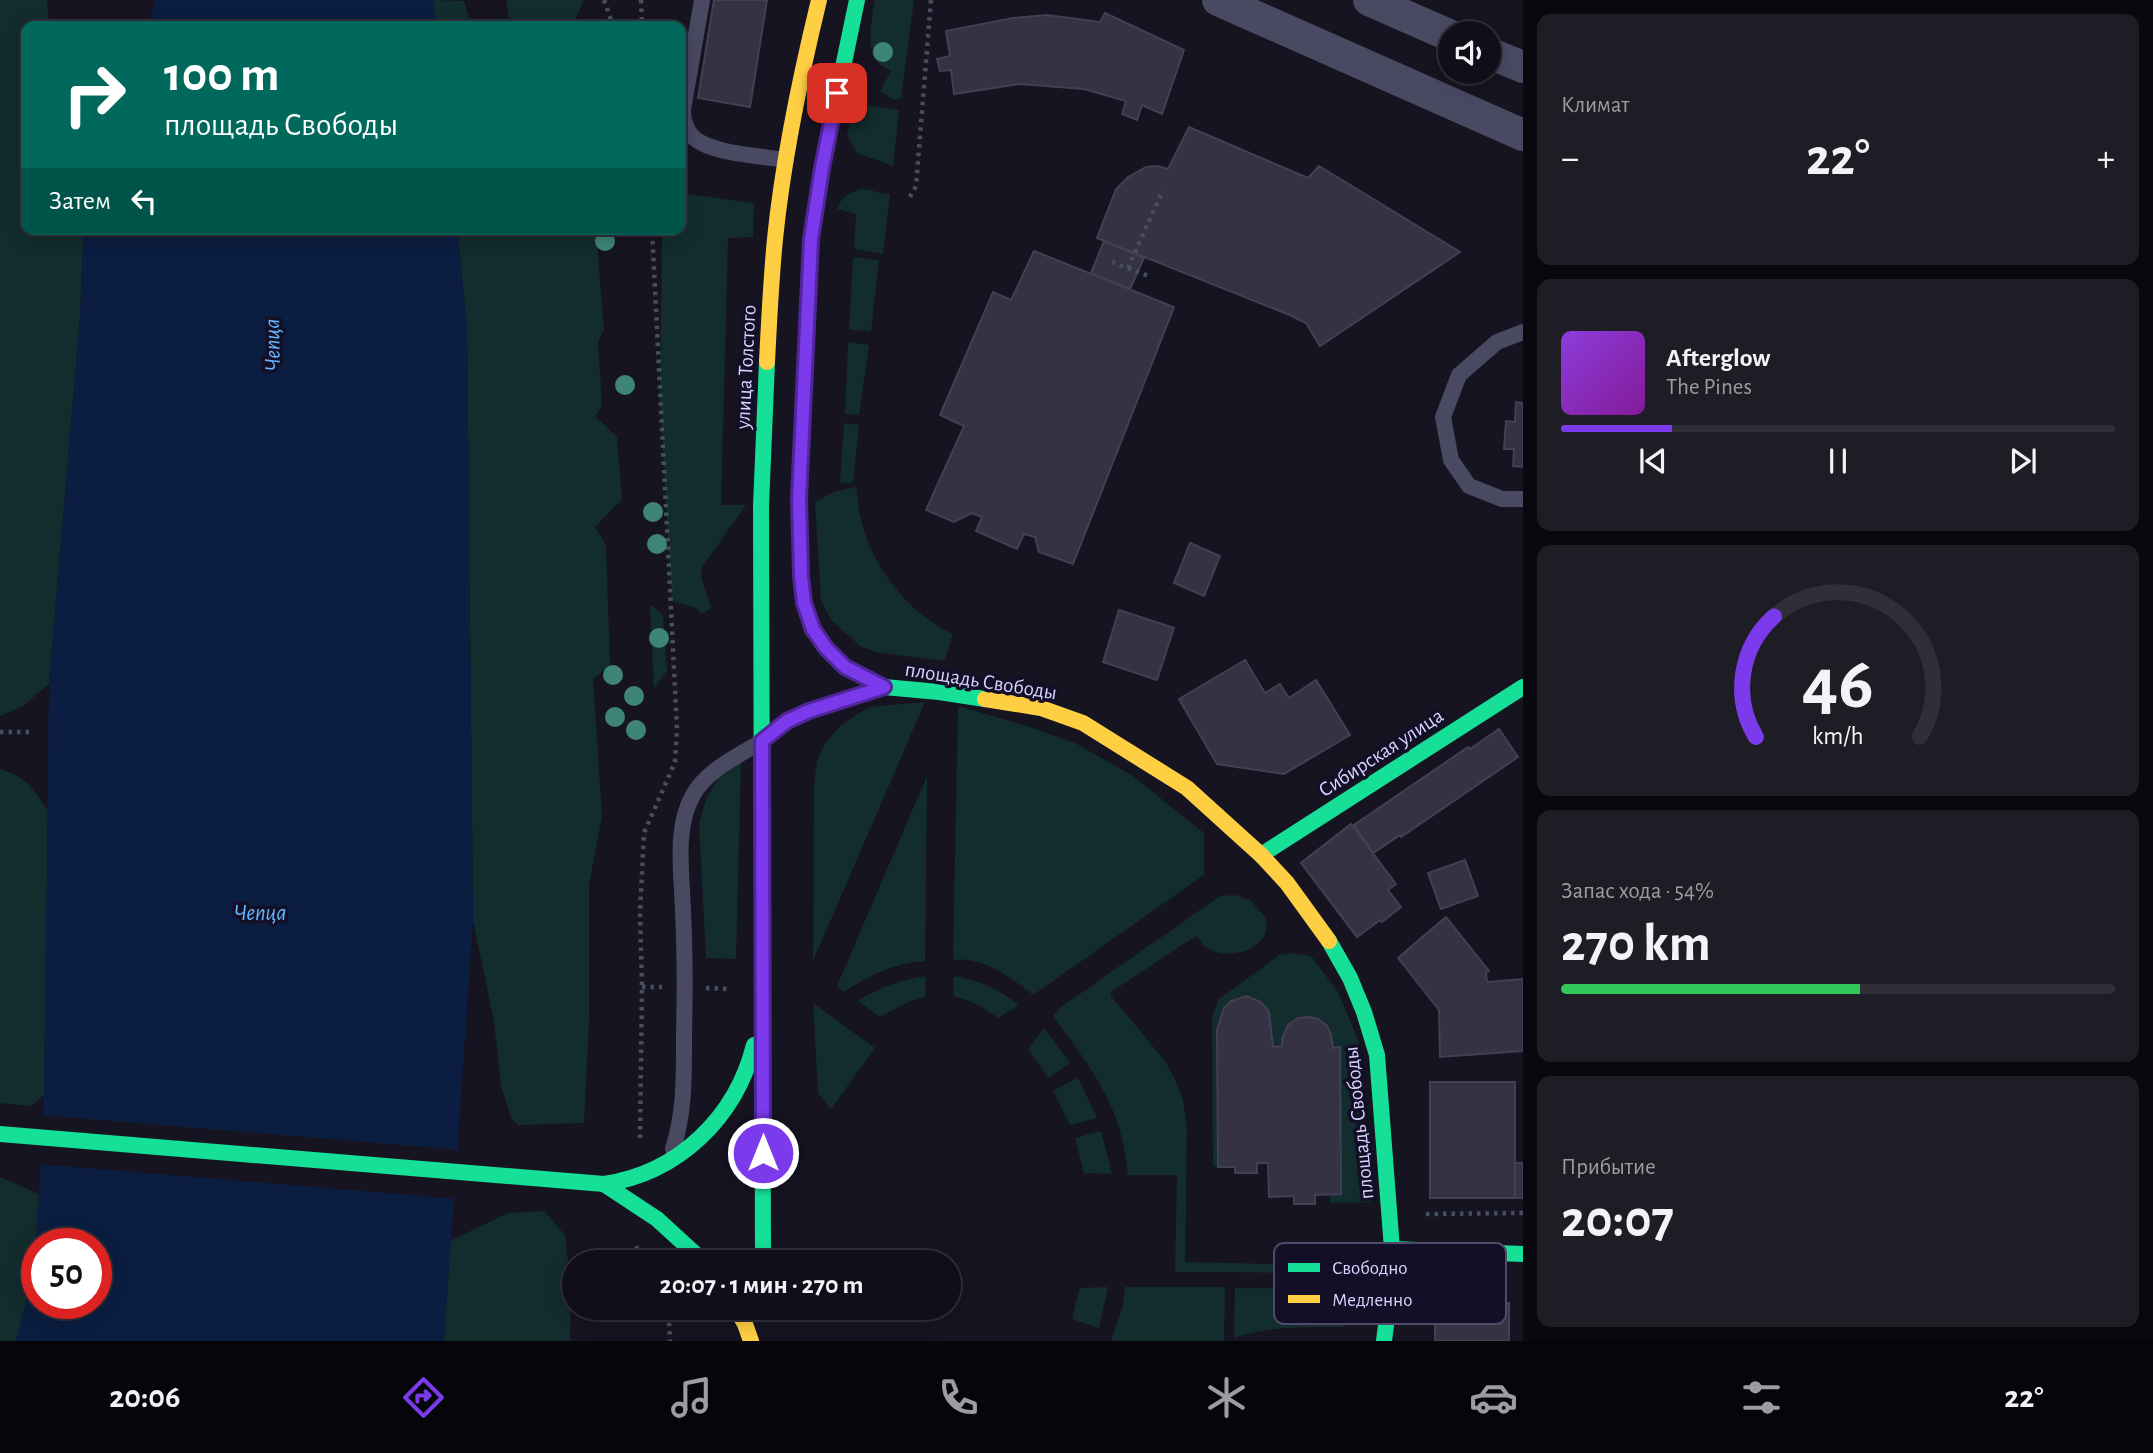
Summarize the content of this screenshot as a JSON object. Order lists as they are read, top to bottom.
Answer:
{
  "streets": {
    "main road": ["улица Толстого", "площадь Свободы", "Сибирская улица"]
  },
  "crossings": [
    ["улица Толстого", "площадь Свободы"],
    ["площадь Свободы", "Сибирская улица"]
  ],
  "water": ["Чепца"],
  "legend": ["Свободно", "Медленно"],
  "page": {
    "tile": [
      "Климат",
      ["Запас хода · 54%", "270 km"],
      ["Прибытие", "20:07"]
    ],
    "turn": ["100 m", "площадь Свободы"],
    "heat": ["−", "22°", "+"],
    "then": "Затем",
    "song": ["Afterglow", "The Pines"],
    "limit": "50",
    "trip": "20:07 · 1 мин · 270 m",
    "tabs": ["20:06", "22°"],
    "gauge": ["46", "km/h"]
  }
}
